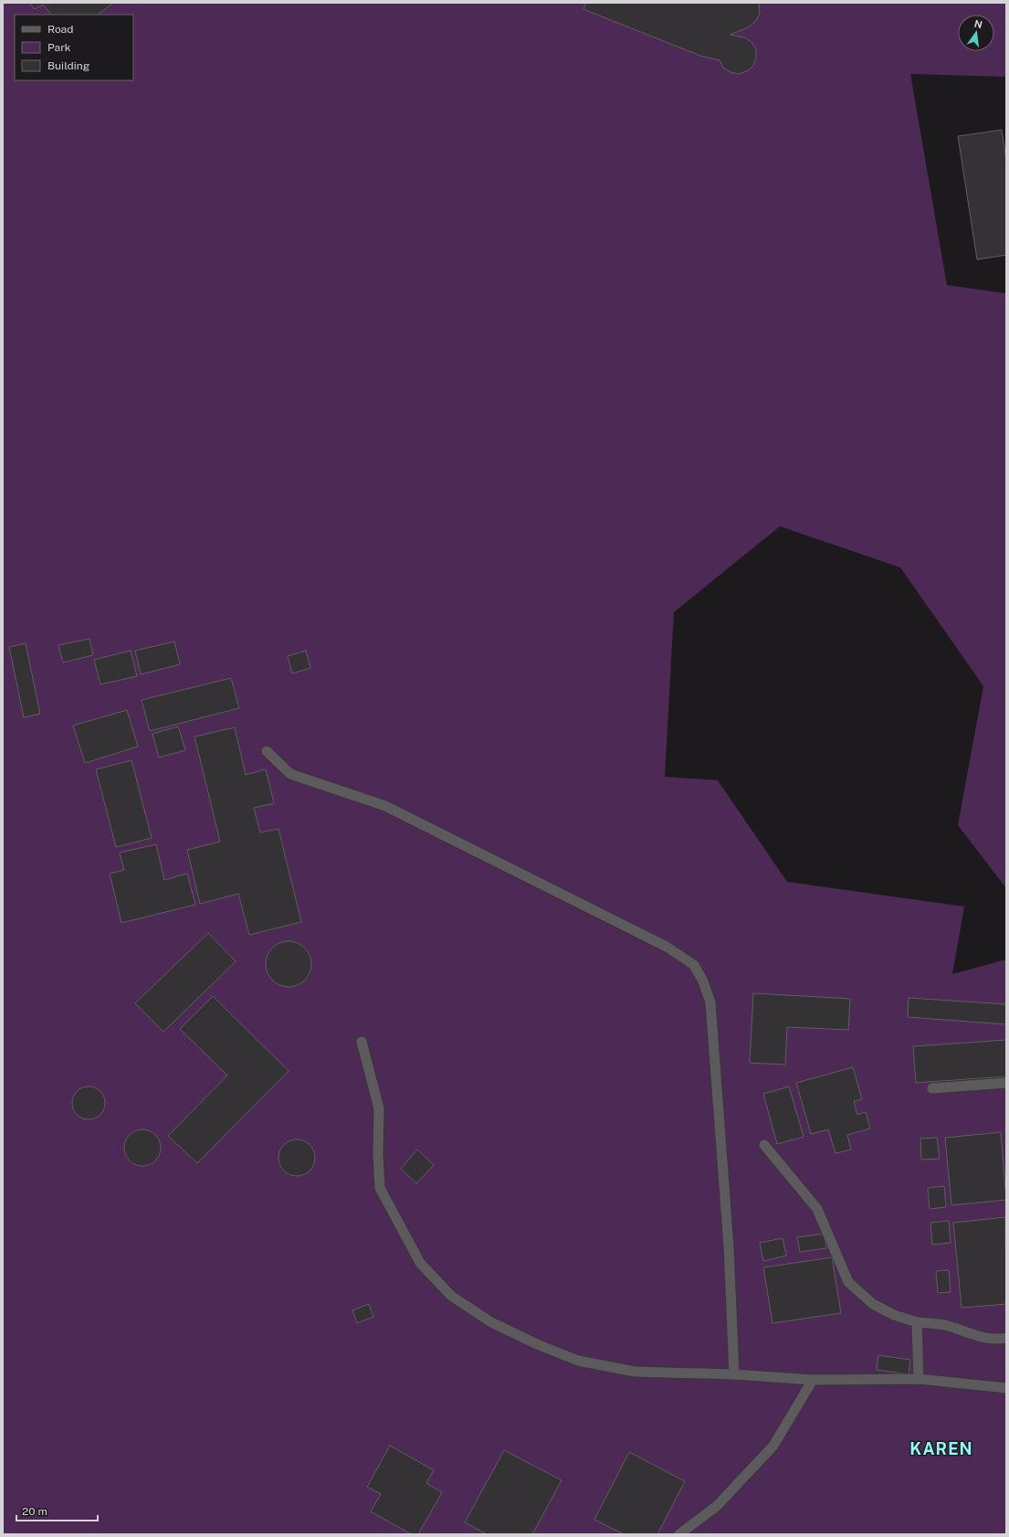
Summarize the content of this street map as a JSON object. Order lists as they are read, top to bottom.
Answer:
{
  "districts": ["KAREN"],
  "legend": ["Road", "Park", "Building"],
  "scale_bar": "20 m",
  "north": "top"
}
